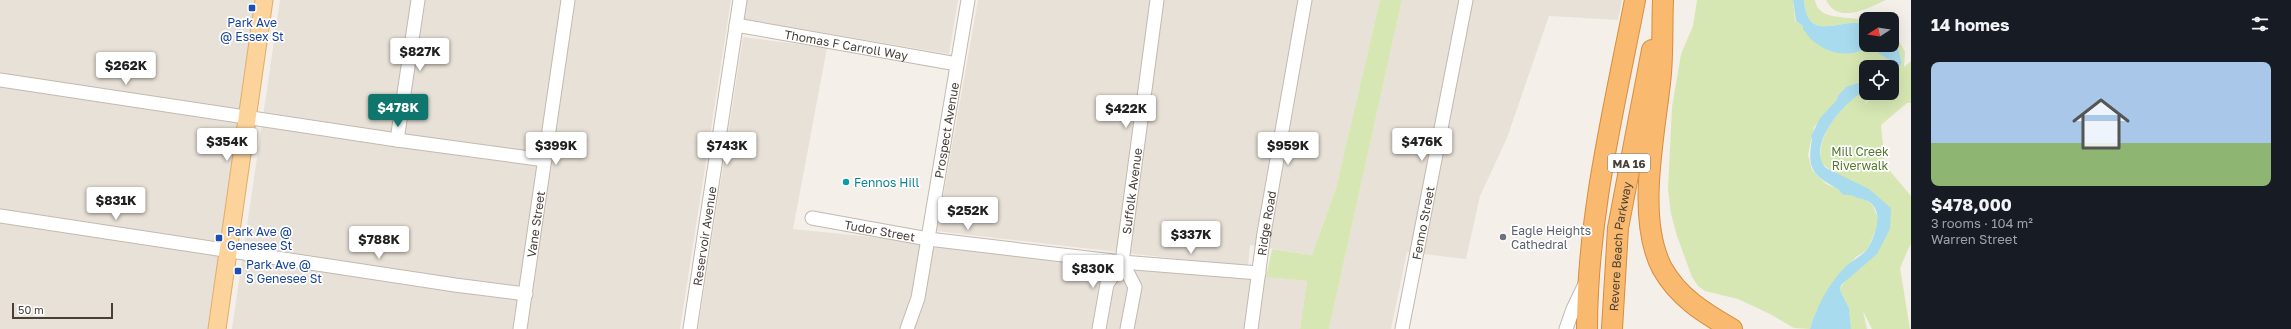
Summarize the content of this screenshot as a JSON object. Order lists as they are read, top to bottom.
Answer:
{
  "streets": {
    "highway": ["MA 16", "Revere Beach Parkway"],
    "street": [
      "Thomas F Carroll Way",
      "Prospect Avenue",
      "Suffolk Avenue",
      "Ridge Road",
      "Fenno Street",
      "Vane Street",
      "Tudor Street",
      "Reservoir Avenue"
    ]
  },
  "crossings": [
    ["Thomas F Carroll Way", "Prospect Avenue"],
    ["Thomas F Carroll Way", "Reservoir Avenue"],
    ["Prospect Avenue", "Tudor Street"],
    ["Suffolk Avenue", "Tudor Street"],
    ["Ridge Road", "Tudor Street"]
  ],
  "parks": ["Mill Creek Riverwalk"],
  "places": {
    "transit": ["Park Ave @ Essex St", "Park Ave @ Genesee St", "Park Ave @ S Genesee St"],
    "other": ["Fennos Hill", "Eagle Heights Cathedral"]
  },
  "scale_bar": "50 m",
  "north": "left",
  "page": {
    "heading": "14 homes",
    "price": [
      "$827K",
      "$262K",
      "$478K",
      "$422K",
      "$354K",
      "$476K",
      "$399K",
      "$743K",
      "$959K",
      "$831K",
      "$252K",
      "$337K",
      "$788K",
      "$830K"
    ],
    "list": [
      {
        "name": "$478,000",
        "note": "3 rooms · 104 m² · Warren Street"
      }
    ],
    "scale": "50 m"
  }
}
